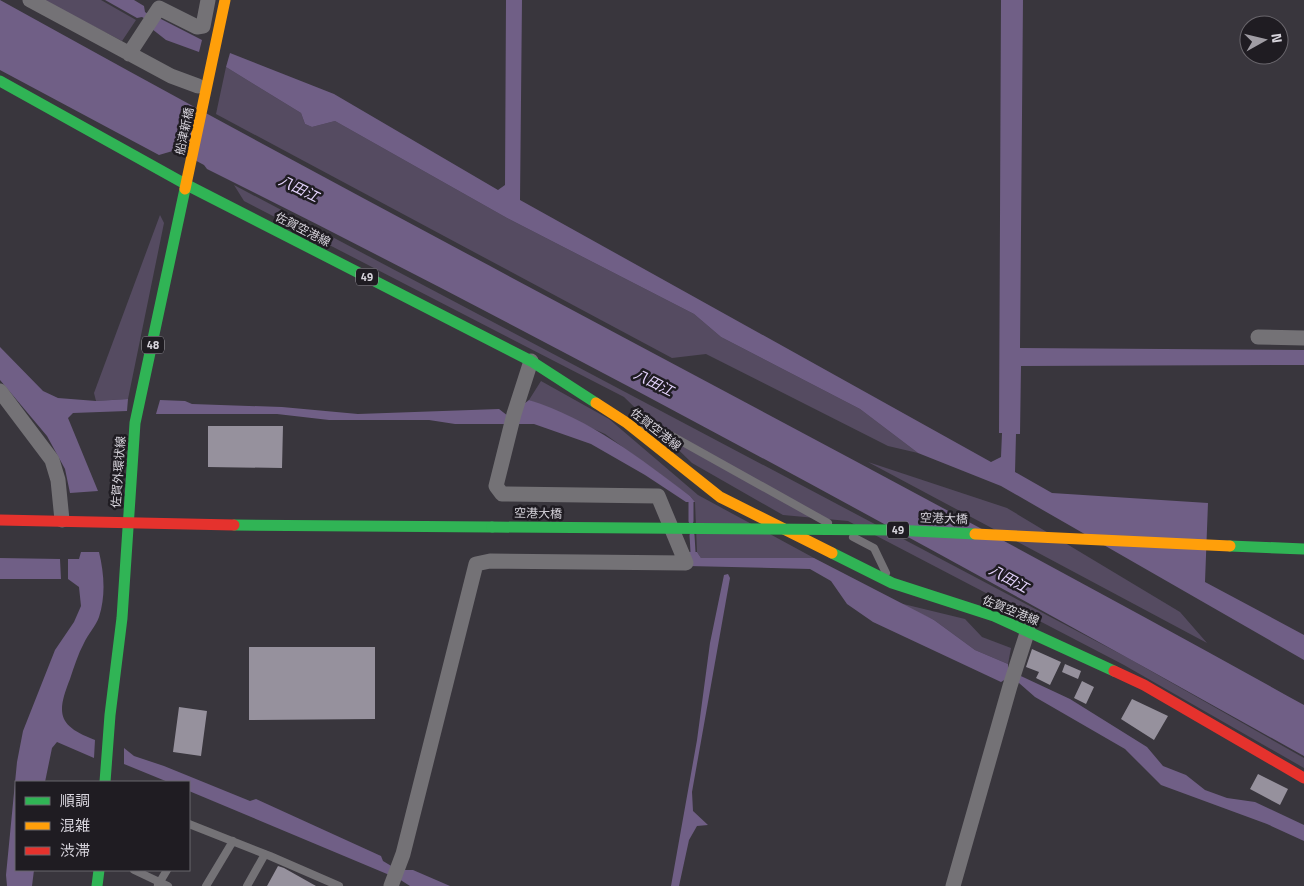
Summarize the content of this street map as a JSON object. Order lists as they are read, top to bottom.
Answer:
{
  "streets": {
    "main road": [
      "船津新橋",
      "佐賀空港線",
      "49",
      "48",
      "佐賀外環状線",
      "空港大橋"
    ]
  },
  "crossings": [
    ["船津新橋", "48"],
    ["船津新橋", "佐賀外環状線"],
    ["佐賀空港線", "佐賀外環状線"],
    ["49", "佐賀外環状線"],
    ["49", "空港大橋"],
    ["佐賀外環状線", "空港大橋"]
  ],
  "water": ["八田江"],
  "legend": ["順調", "混雑", "渋滞"],
  "north": "right"
}
